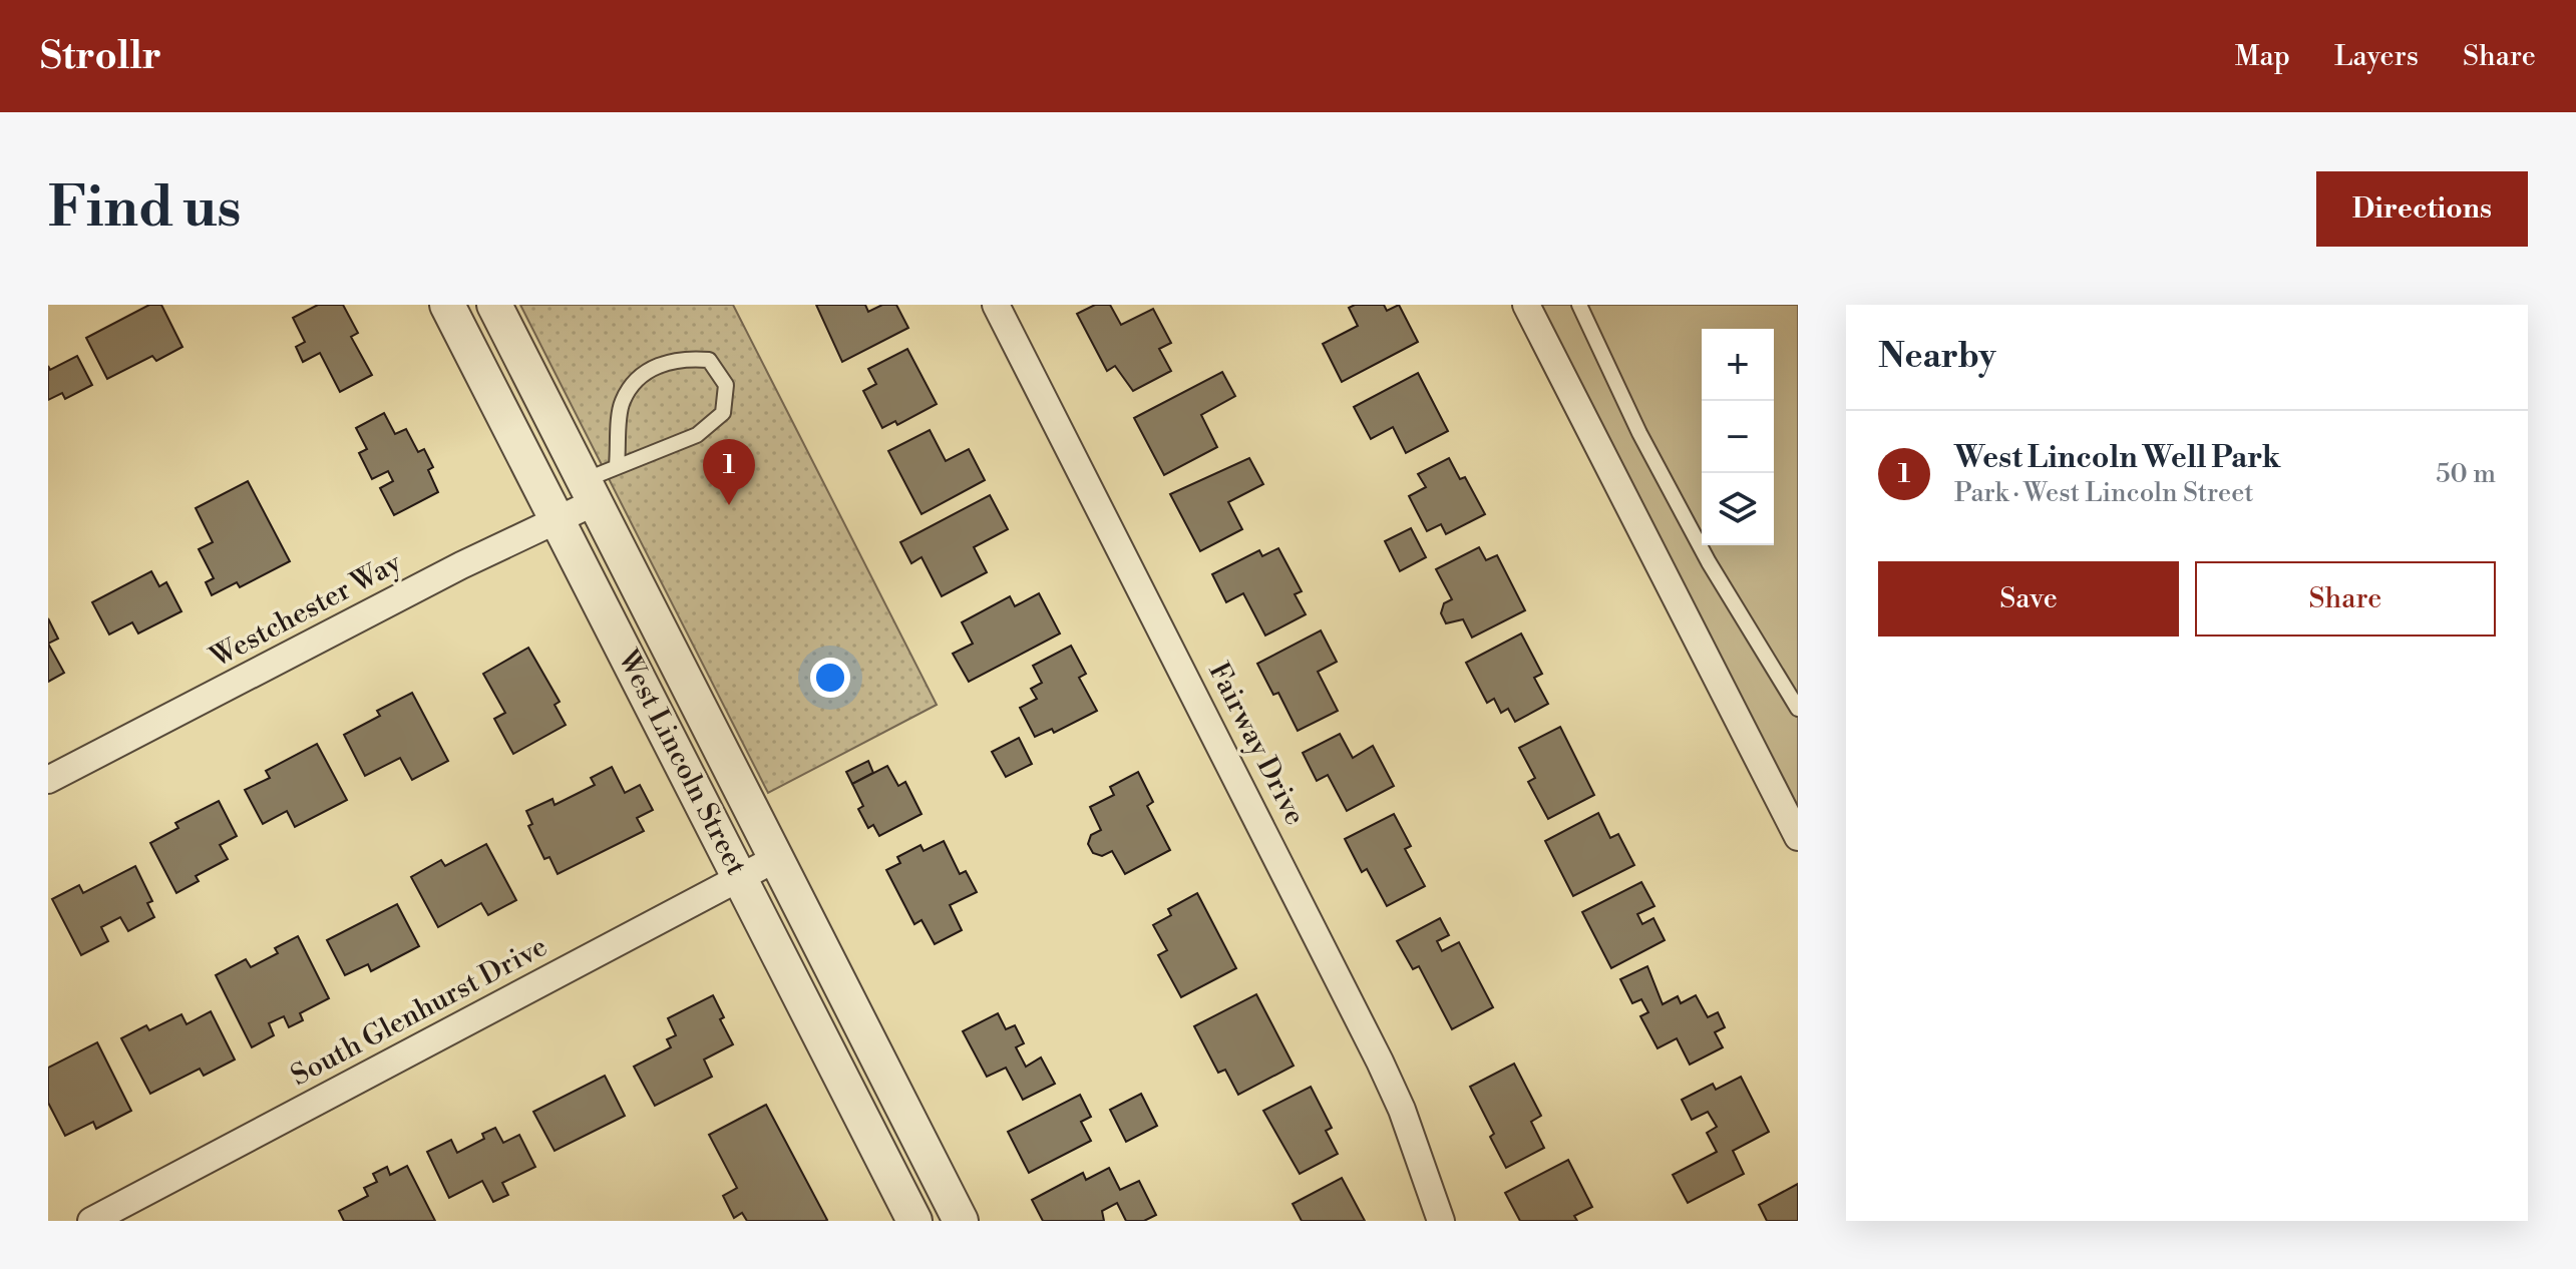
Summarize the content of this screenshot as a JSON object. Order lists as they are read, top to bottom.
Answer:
{
  "streets": {
    "street": [
      "Westchester Way",
      "Fairway Drive",
      "West Lincoln Street",
      "South Glenhurst Drive"
    ]
  },
  "crossings": [
    ["Westchester Way", "West Lincoln Street"],
    ["West Lincoln Street", "South Glenhurst Drive"]
  ],
  "page": {
    "header": "Strollr",
    "nav": ["Map", "Layers", "Share"],
    "buttons": [
      "Directions",
      ["Save", "Share"]
    ],
    "title": "Find us",
    "heading": "Nearby",
    "map_buttons": ["+", "−"],
    "list": [
      {
        "mark": "1",
        "name": "West Lincoln Well Park",
        "note": "Park · West Lincoln Street",
        "value": "50 m"
      }
    ],
    "pins": "1"
  }
}
